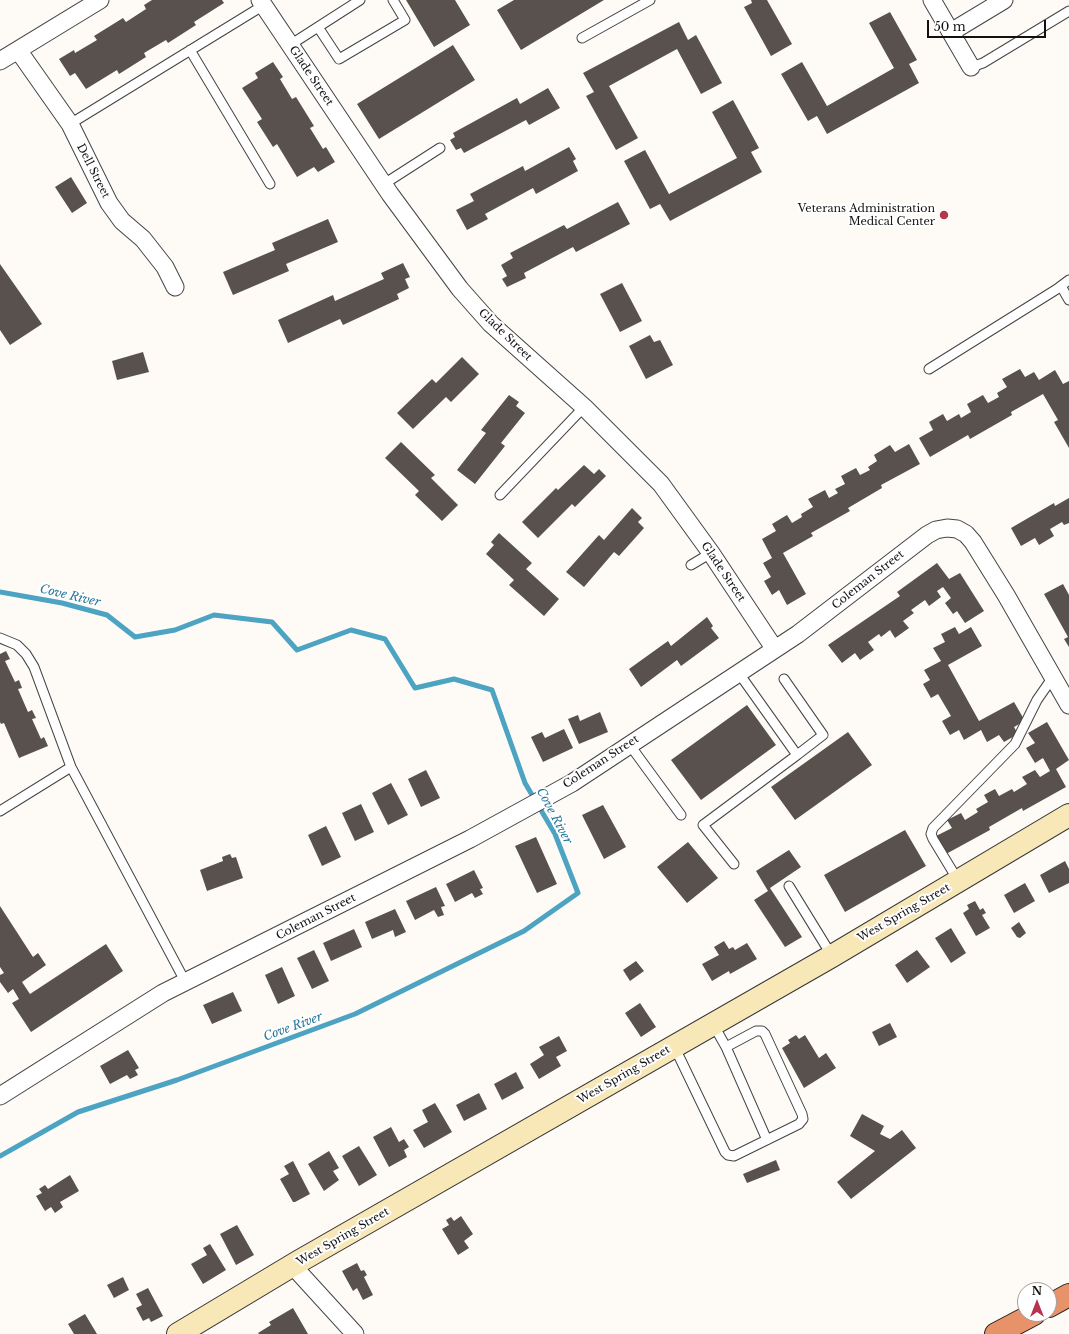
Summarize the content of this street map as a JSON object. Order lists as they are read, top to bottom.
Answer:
{
  "streets": {
    "main road": ["West Spring Street"],
    "street": ["Glade Street", "Dell Street", "Coleman Street"]
  },
  "crossings": [
    ["Glade Street", "Coleman Street"]
  ],
  "water": ["Cove River"],
  "places": ["Veterans Administration Medical Center"],
  "scale_bar": "50 m",
  "north": "top"
}
